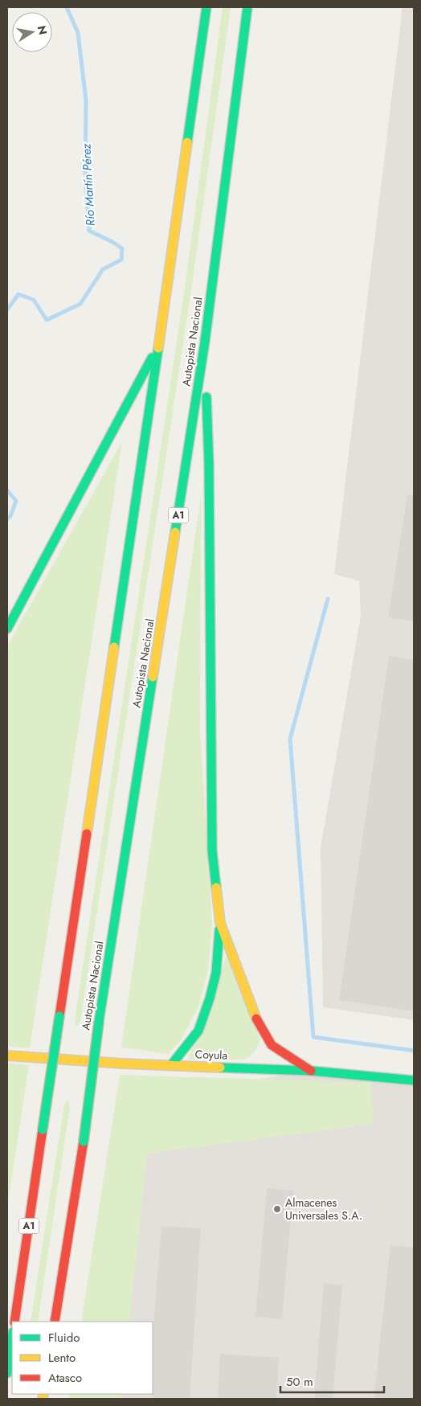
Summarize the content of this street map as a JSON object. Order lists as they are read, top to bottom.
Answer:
{
  "streets": {
    "main road": ["Autopista Nacional", "A1", "Coyula"]
  },
  "water": ["Río Martín Pérez"],
  "places": ["Almacenes Universales S.A."],
  "legend": ["Fluido", "Lento", "Atasco"],
  "scale_bar": "50 m",
  "north": "right"
}
